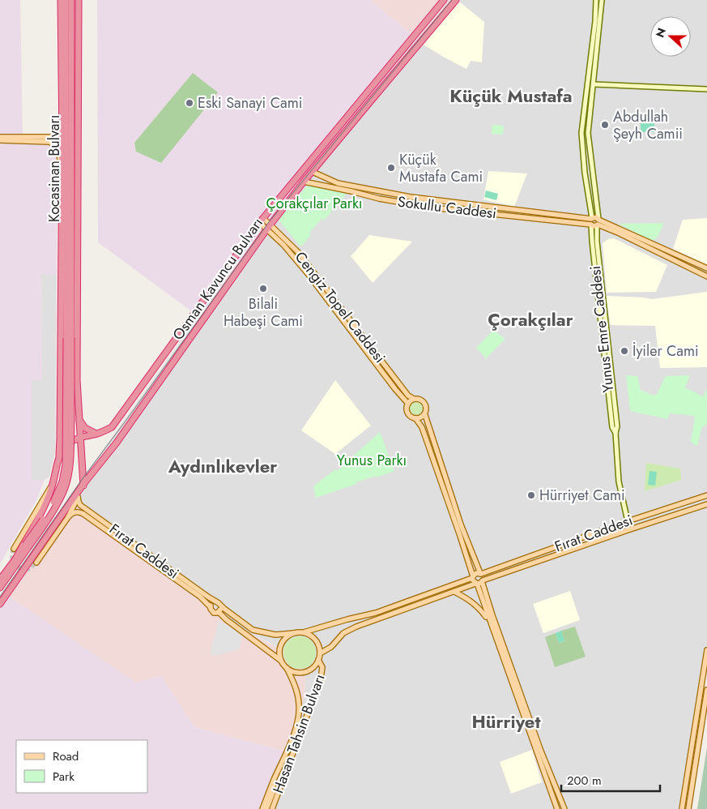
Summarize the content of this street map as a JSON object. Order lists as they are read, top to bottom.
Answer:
{
  "streets": {
    "highway": ["Kocasinan Bulvarı", "Osman Kavuncu Bulvarı"],
    "main road": [
      "Sokullu Caddesi",
      "Cengiz Topel Caddesi",
      "Fırat Caddesi",
      "Hasan Tahsin Bulvarı"
    ],
    "street": ["Yunus Emre Caddesi"]
  },
  "crossings": [
    ["Sokullu Caddesi", "Osman Kavuncu Bulvarı"],
    ["Sokullu Caddesi", "Yunus Emre Caddesi"],
    ["Osman Kavuncu Bulvarı", "Cengiz Topel Caddesi"],
    ["Yunus Emre Caddesi", "Fırat Caddesi"]
  ],
  "districts": [
    "Küçük Mustafa",
    "Çorakçılar",
    "Aydınlıkevler",
    "Hürriyet"
  ],
  "parks": ["Çorakçılar Parkı", "Yunus Parkı"],
  "places": [
    "Eski Sanayi Cami",
    "Abdullah Şeyh Camii",
    "Küçük Mustafa Cami",
    "Bilali Habeşi Cami",
    "İyiler Cami",
    "Hürriyet Cami"
  ],
  "legend": ["Road", "Park"],
  "scale_bar": "200 m",
  "north": "left"
}
